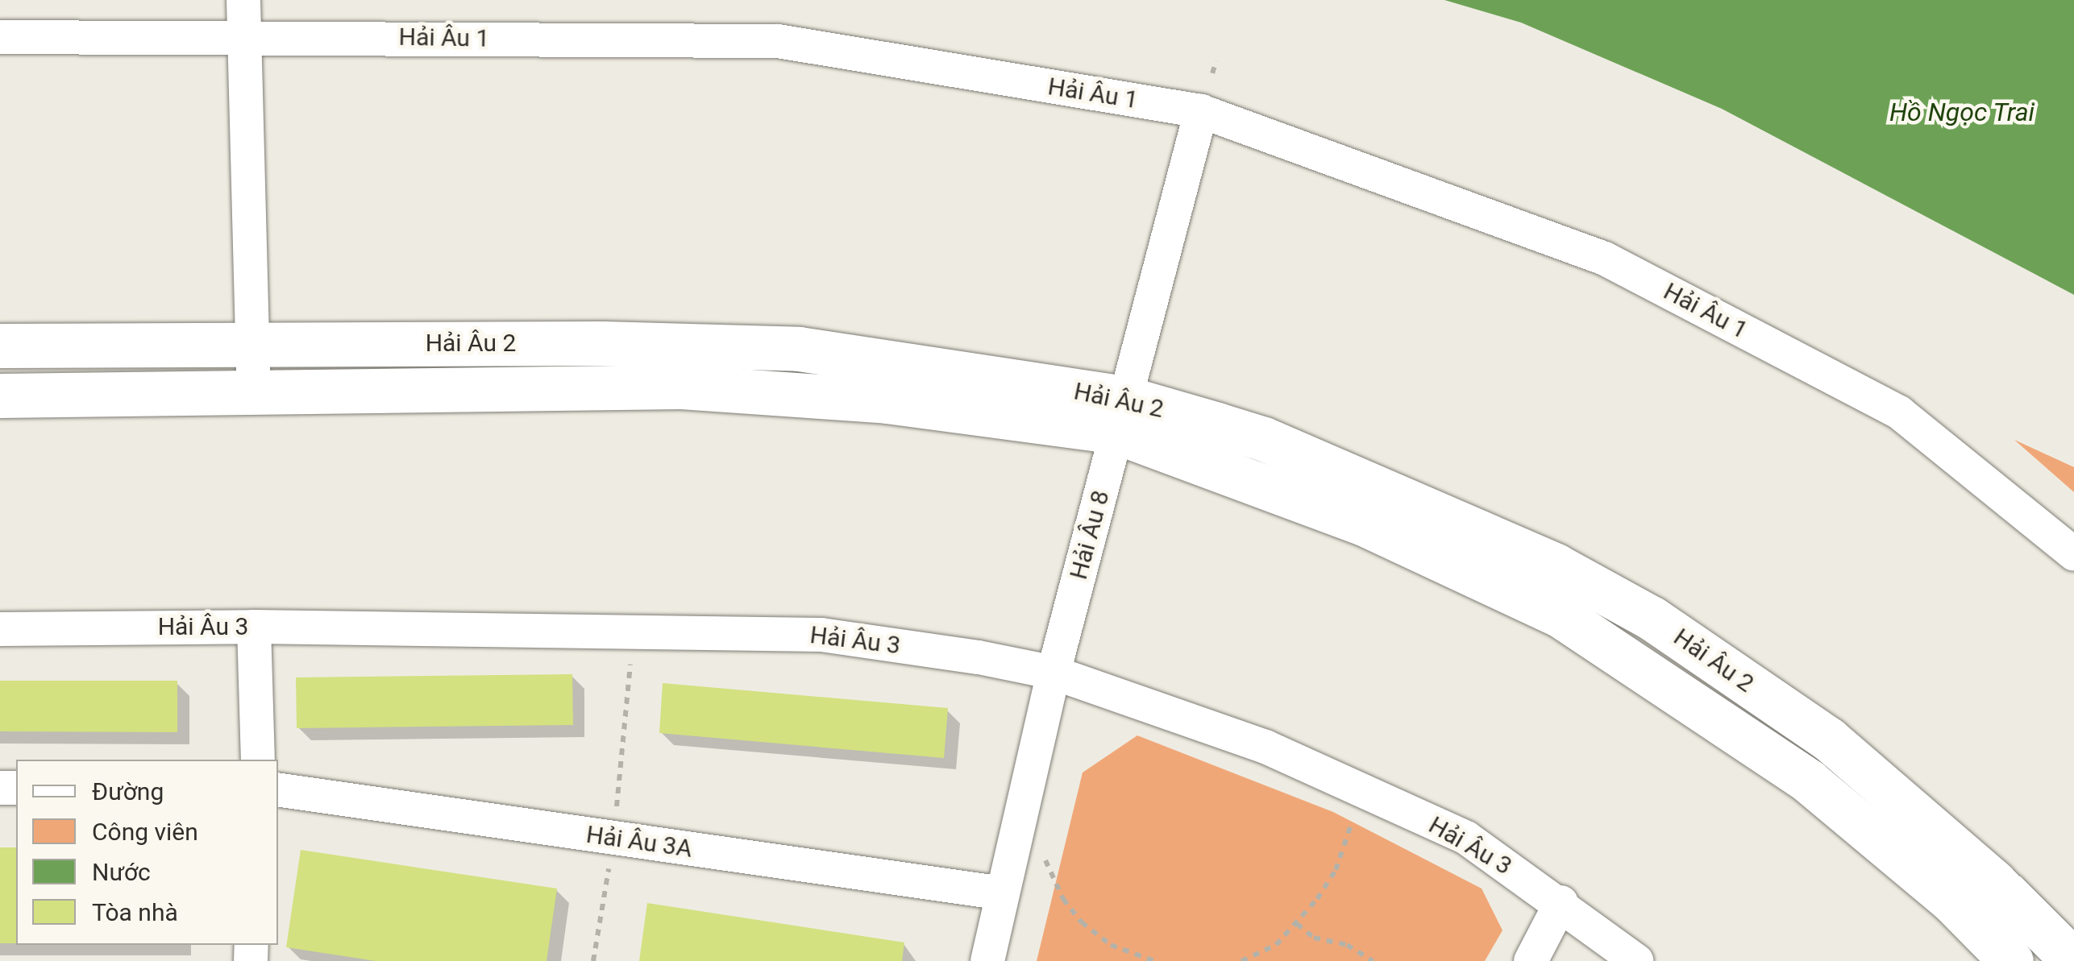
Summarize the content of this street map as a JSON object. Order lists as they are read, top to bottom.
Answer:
{
  "streets": {
    "street": [
      "Hải Âu 1",
      "Hải Âu 2",
      "Hải Âu 8",
      "Hải Âu 3",
      "Hải Âu 3A"
    ]
  },
  "crossings": [
    ["Hải Âu 1", "Hải Âu 8"],
    ["Hải Âu 2", "Hải Âu 8"],
    ["Hải Âu 8", "Hải Âu 3"],
    ["Hải Âu 8", "Hải Âu 3A"]
  ],
  "water": ["Hồ Ngọc Trai"],
  "legend": [
    "Đường",
    "Công viên",
    "Nước",
    "Tòa nhà"
  ]
}
